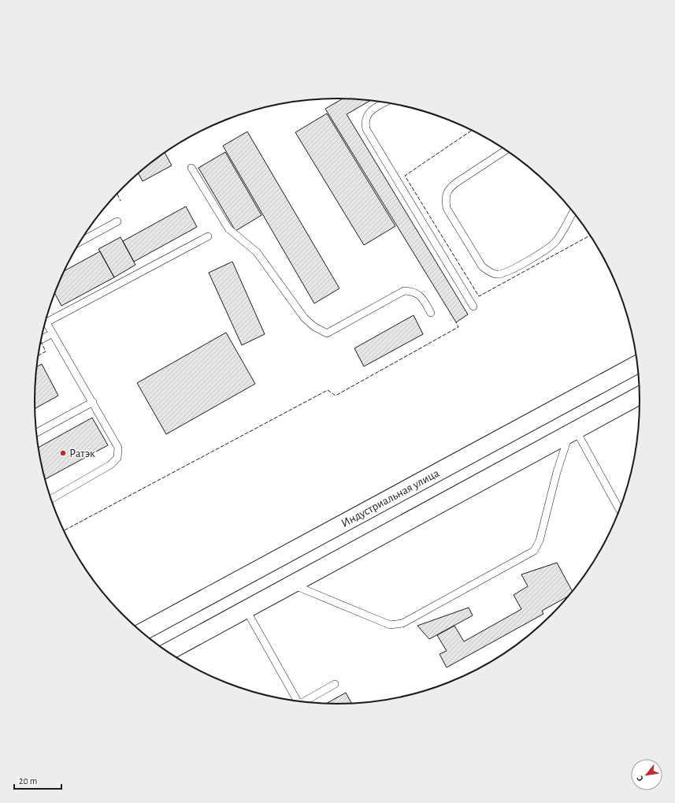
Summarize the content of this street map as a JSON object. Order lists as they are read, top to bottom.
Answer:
{
  "streets": {
    "main road": ["Индустриальная улица"]
  },
  "places": ["Ратэк"],
  "scale_bar": "20 m",
  "north": "bottom left"
}
